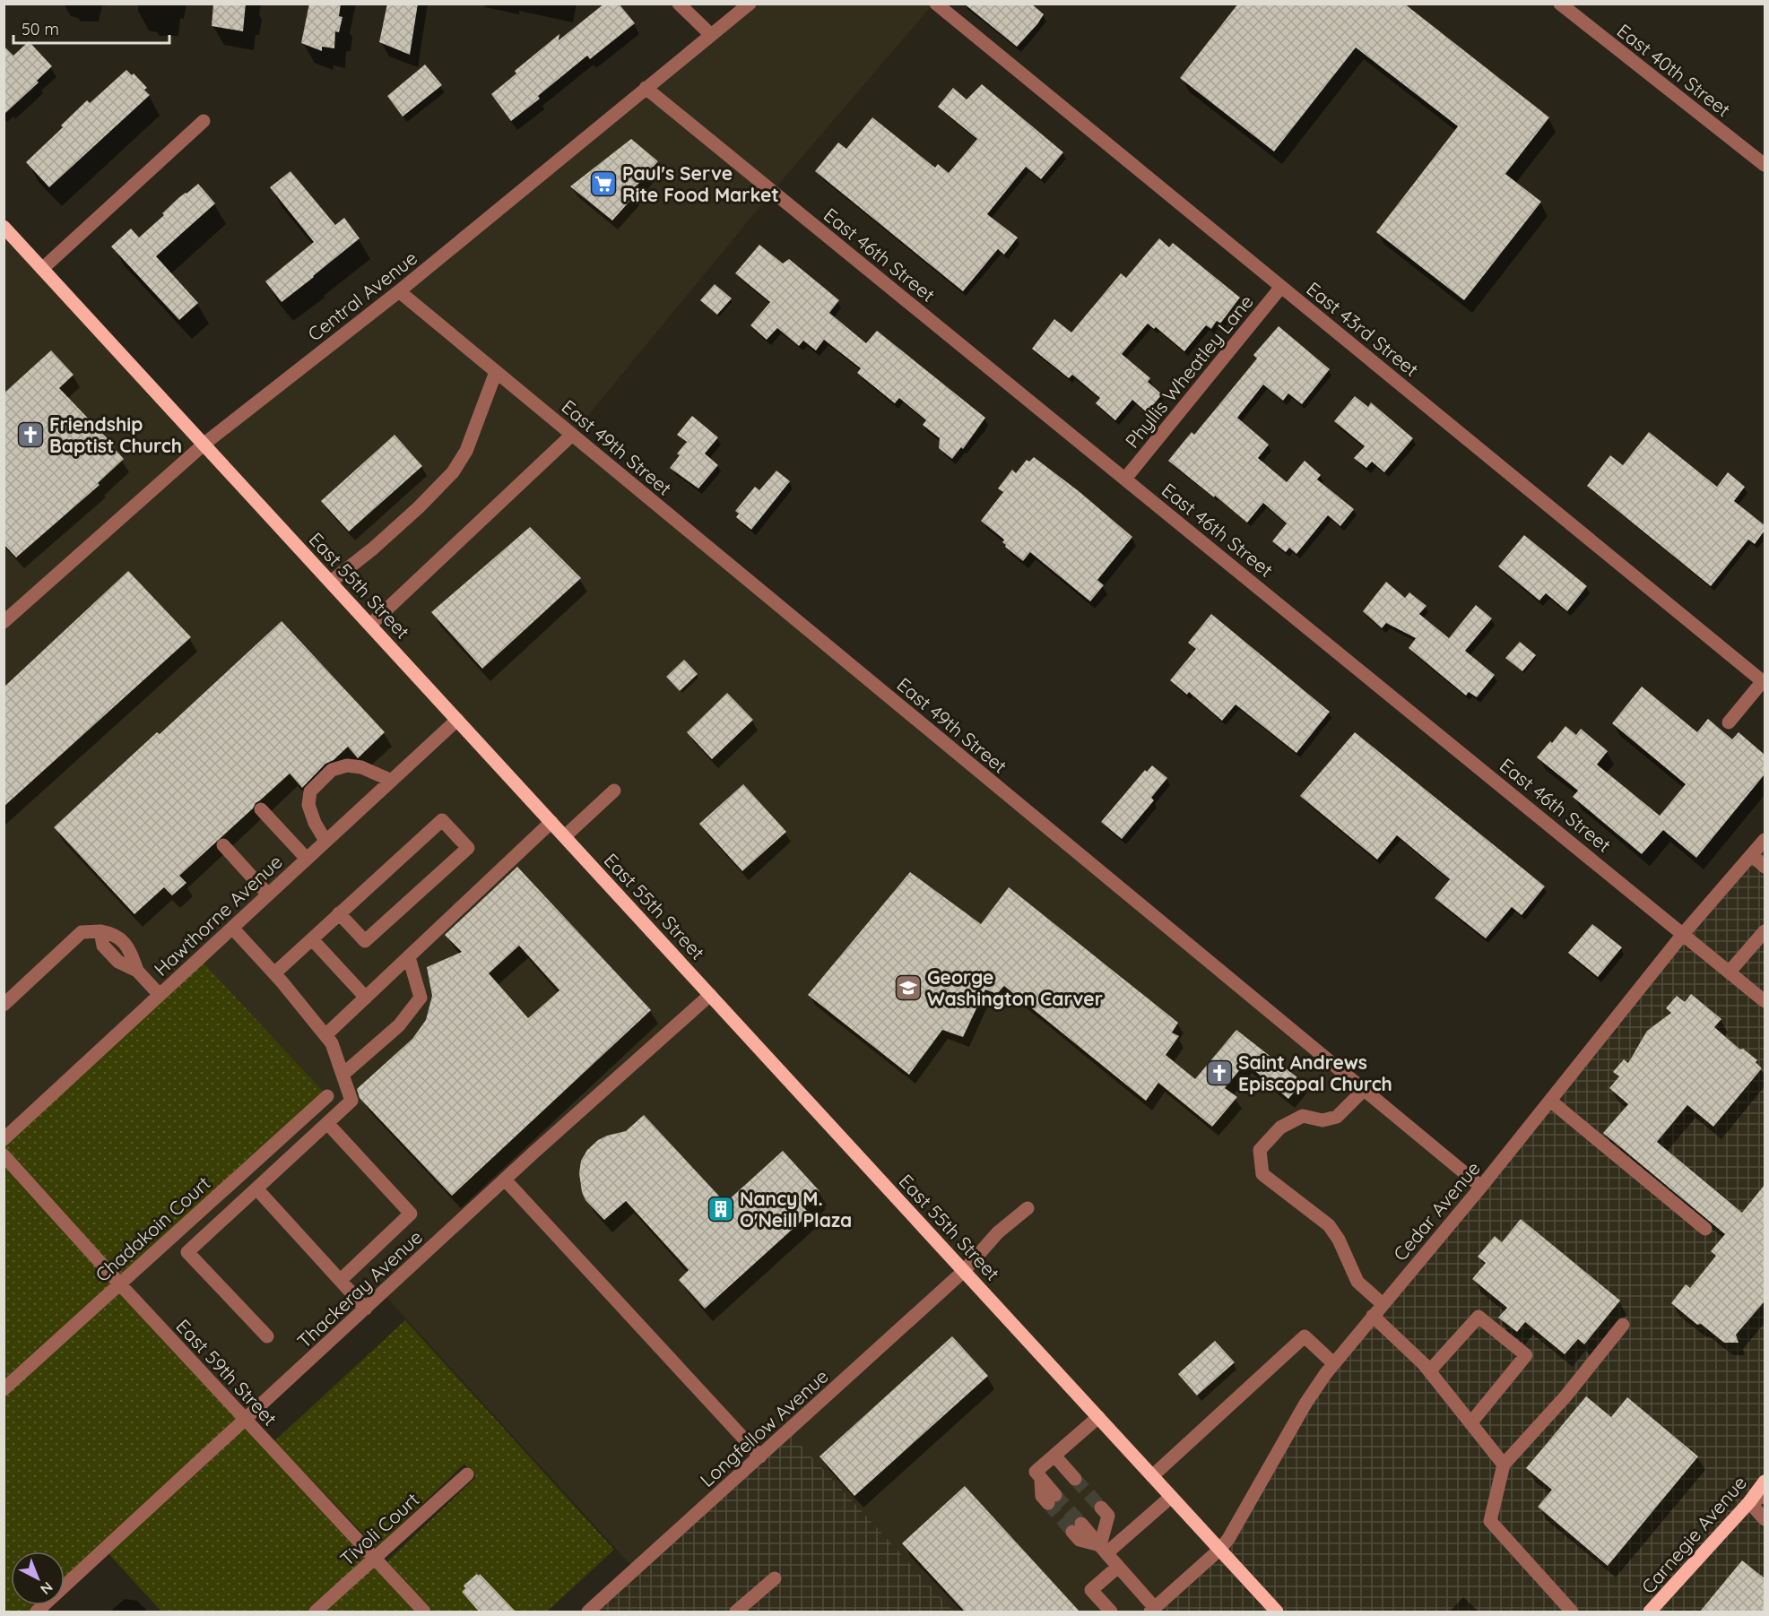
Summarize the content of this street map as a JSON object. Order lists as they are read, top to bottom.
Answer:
{
  "streets": {
    "main road": ["East 55th Street", "Carnegie Avenue"],
    "street": [
      "East 40th Street",
      "East 46th Street",
      "Central Avenue",
      "East 43rd Street",
      "Phyllis Wheatley Lane",
      "East 49th Street",
      "Hawthorne Avenue",
      "Cedar Avenue",
      "Chadakoin Court",
      "Thackeray Avenue",
      "East 59th Street",
      "Longfellow Avenue",
      "Tivoli Court"
    ]
  },
  "crossings": [
    ["East 46th Street", "Central Avenue"],
    ["East 46th Street", "Phyllis Wheatley Lane"],
    ["East 46th Street", "Cedar Avenue"],
    ["Central Avenue", "East 49th Street"],
    ["Central Avenue", "East 55th Street"],
    ["East 43rd Street", "Phyllis Wheatley Lane"],
    ["East 49th Street", "Cedar Avenue"],
    ["East 55th Street", "Hawthorne Avenue"],
    ["East 55th Street", "Cedar Avenue"],
    ["East 55th Street", "Thackeray Avenue"],
    ["East 55th Street", "Longfellow Avenue"],
    ["Chadakoin Court", "East 59th Street"],
    ["Thackeray Avenue", "East 59th Street"],
    ["East 59th Street", "Tivoli Court"]
  ],
  "places": {
    "supermarket": ["Paul's Serve Rite Food Market"],
    "church": ["Friendship Baptist Church", "Saint Andrews Episcopal Church"],
    "school or university": ["George Washington Carver"],
    "building": ["Nancy M. O'Neill Plaza"]
  },
  "scale_bar": "50 m",
  "north": "bottom right"
}
